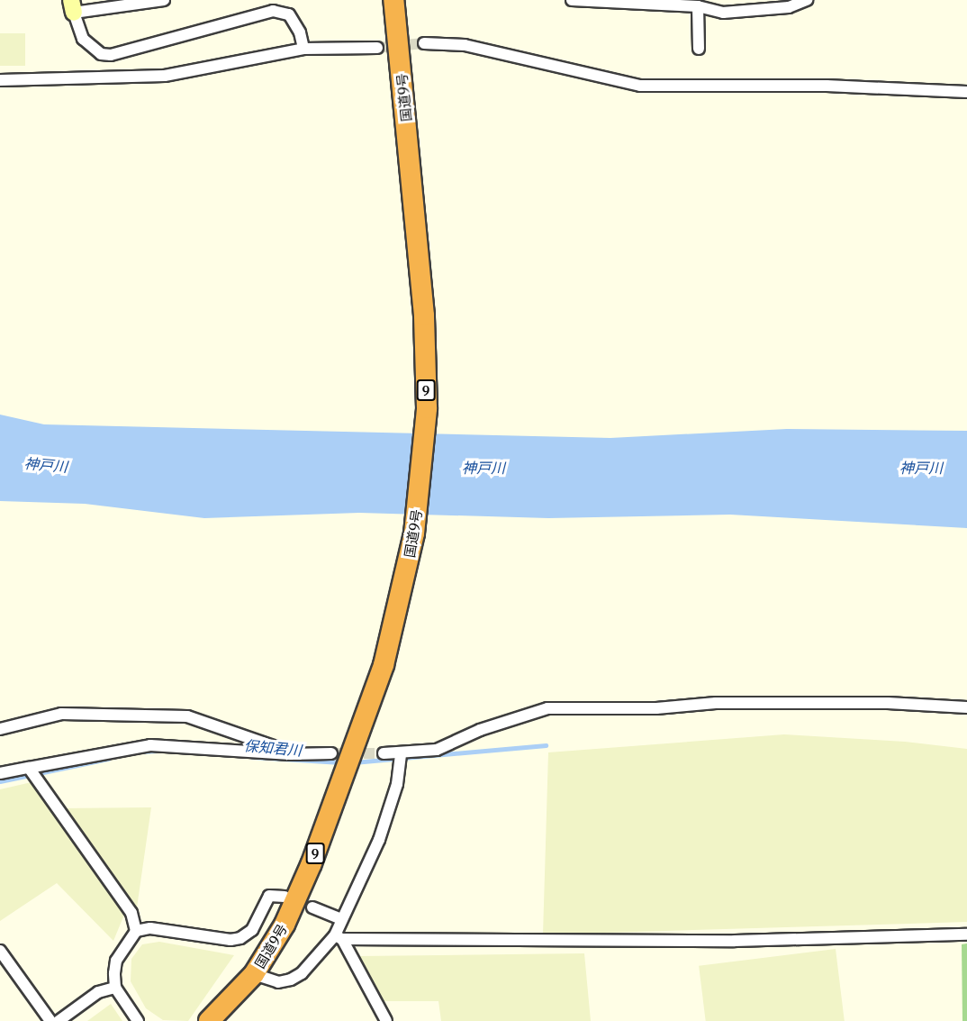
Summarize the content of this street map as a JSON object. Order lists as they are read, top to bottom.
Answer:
{
  "streets": {
    "highway": ["国道9号", "9"]
  },
  "water": ["神戸川", "保知君川"]
}
